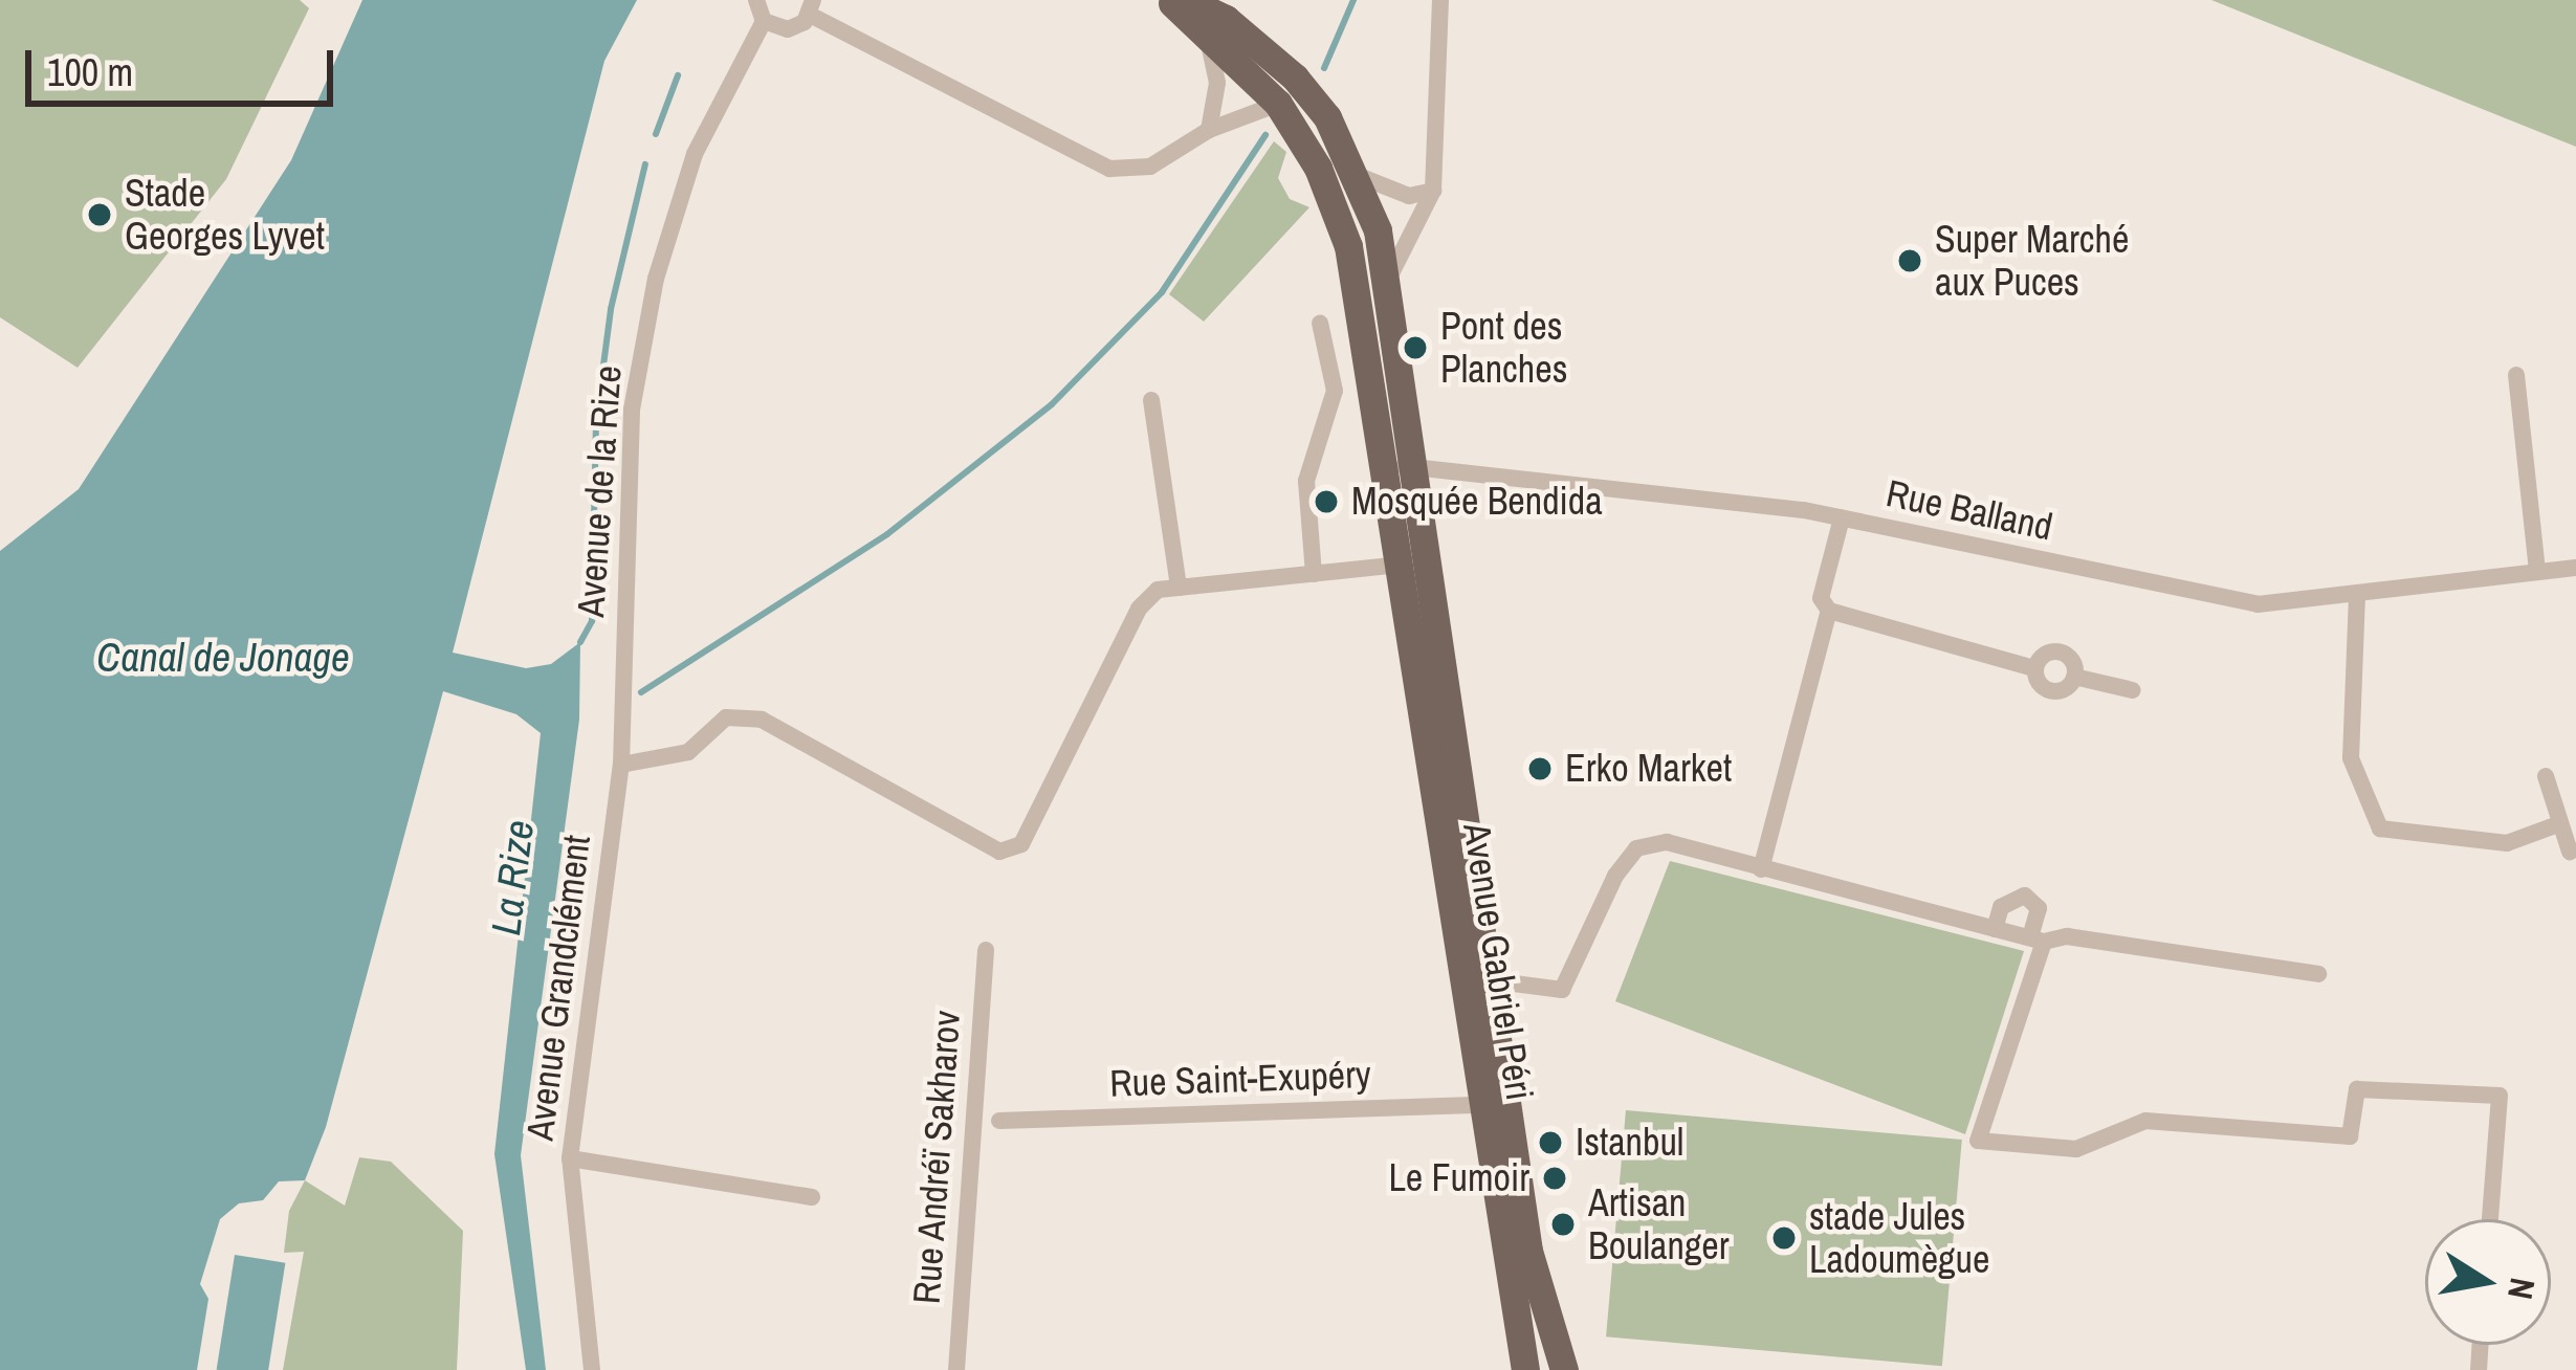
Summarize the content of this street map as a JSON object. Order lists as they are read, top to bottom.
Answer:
{
  "streets": {
    "main road": ["Avenue Gabriel Péri"],
    "street": [
      "Avenue de la Rize",
      "Rue Balland",
      "Avenue Grandclément",
      "Rue Saint-Exupéry",
      "Rue Andréï Sakharov"
    ]
  },
  "crossings": [
    ["Avenue de la Rize", "Avenue Grandclément"],
    ["Rue Balland", "Avenue Gabriel Péri"],
    ["Avenue Gabriel Péri", "Rue Saint-Exupéry"]
  ],
  "water": ["Canal de Jonage", "La Rize"],
  "places": [
    "Stade Georges Lyvet",
    "Super Marché aux Puces",
    "Pont des Planches",
    "Mosquée Bendida",
    "Erko Market",
    "Istanbul",
    "Le Fumoir",
    "Artisan Boulanger",
    "stade Jules Ladoumègue"
  ],
  "scale_bar": "100 m",
  "north": "right"
}
